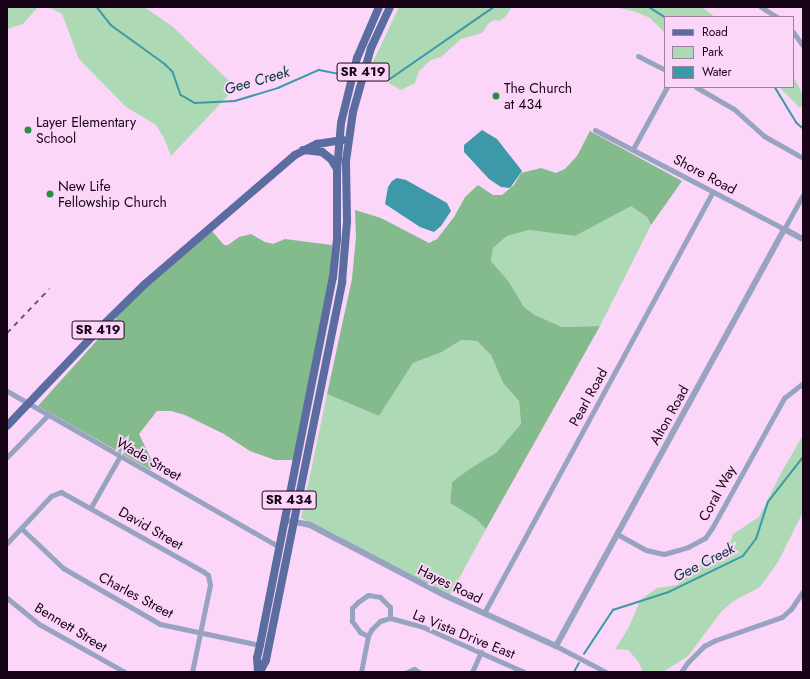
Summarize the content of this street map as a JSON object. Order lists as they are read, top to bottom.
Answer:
{
  "streets": {
    "main road": ["SR 419", "SR 434"],
    "street": [
      "Shore Road",
      "Pearl Road",
      "Alton Road",
      "Wade Street",
      "Coral Way",
      "David Street",
      "Hayes Road",
      "Charles Street",
      "Bennett Street",
      "La Vista Drive East"
    ]
  },
  "crossings": [
    ["SR 419", "Wade Street"],
    ["SR 419", "SR 434"],
    ["Shore Road", "Pearl Road"],
    ["Shore Road", "Alton Road"],
    ["Pearl Road", "Hayes Road"],
    ["Alton Road", "Coral Way"],
    ["Alton Road", "Hayes Road"],
    ["Wade Street", "SR 434"],
    ["SR 434", "Hayes Road"],
    ["SR 434", "Charles Street"],
    ["David Street", "Charles Street"]
  ],
  "water": ["Gee Creek"],
  "places": ["The Church at 434", "Layer Elementary School", "New Life Fellowship Church"],
  "legend": ["Road", "Park", "Water"]
}
